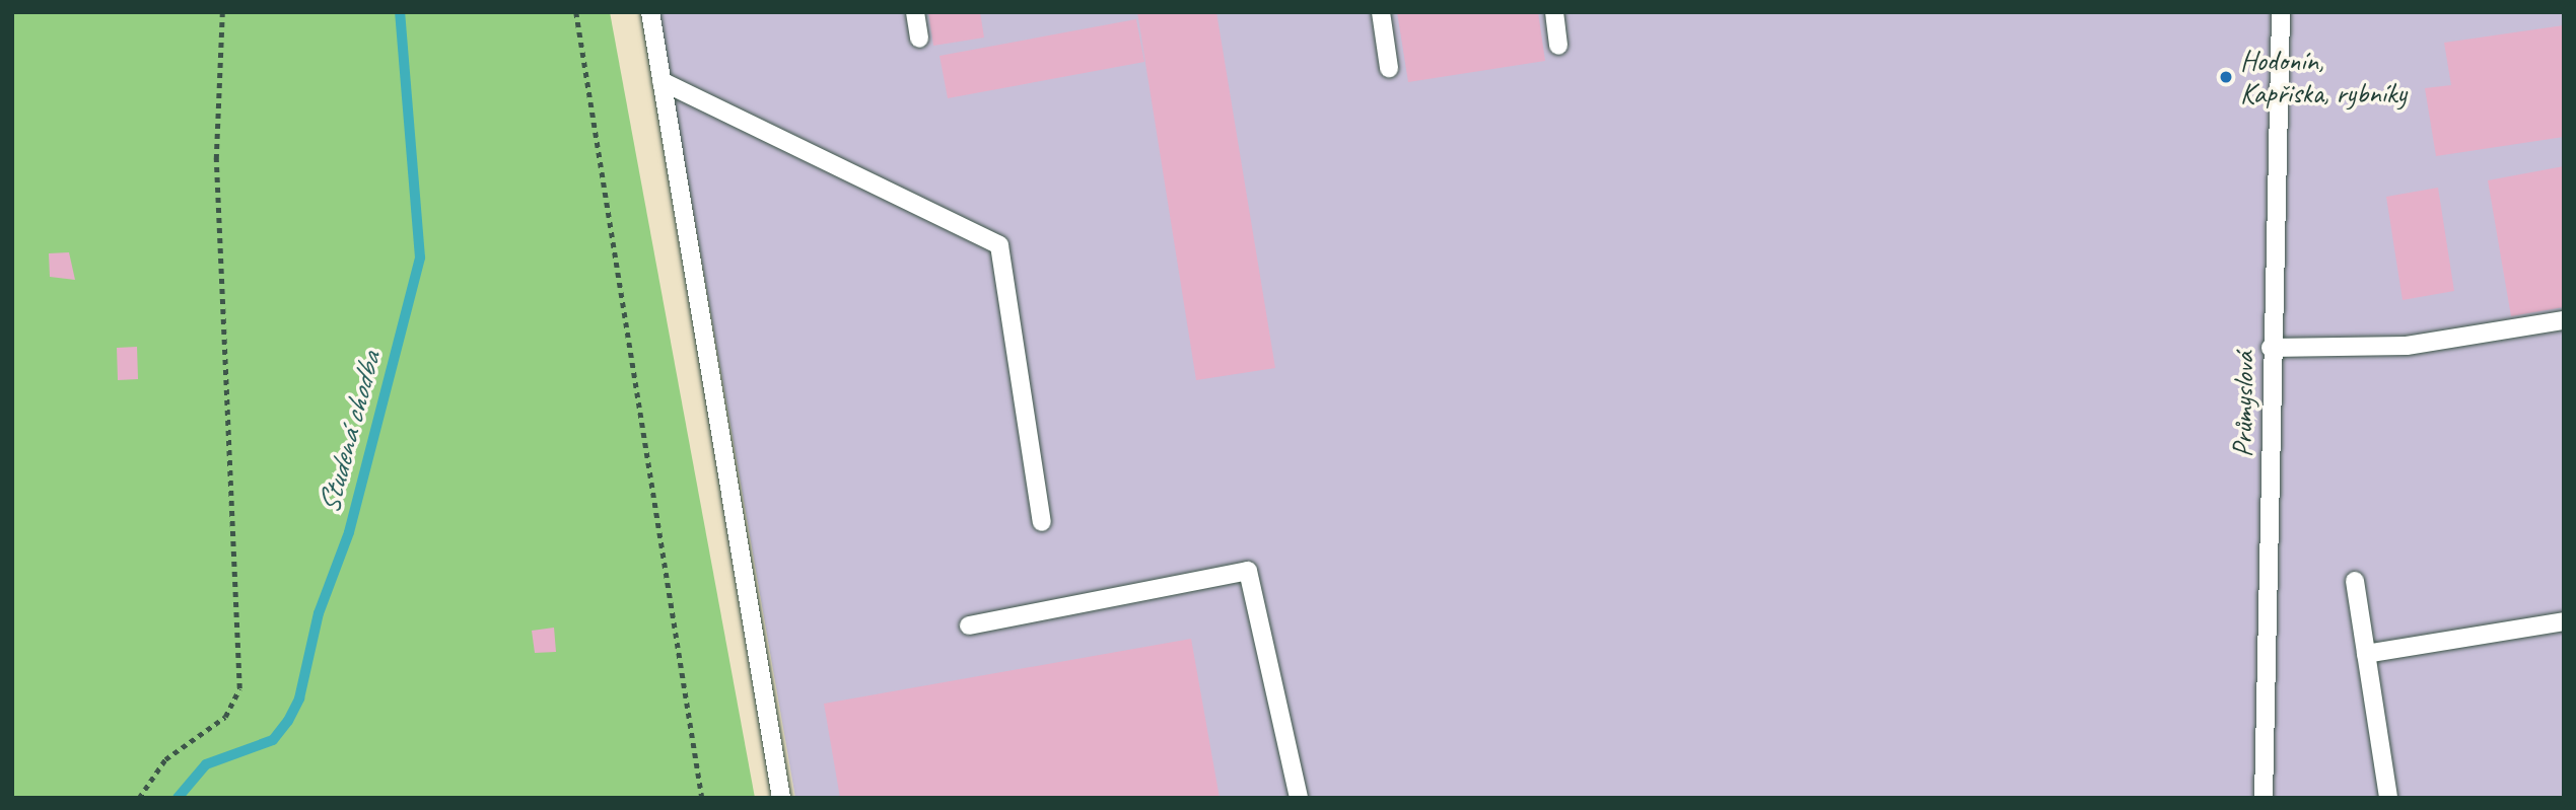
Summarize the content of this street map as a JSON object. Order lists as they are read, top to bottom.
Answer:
{
  "streets": {
    "lane": ["Průmyslová"]
  },
  "water": ["Studená chodba"],
  "places": ["Hodonín, Kapřiska, rybníky"]
}
